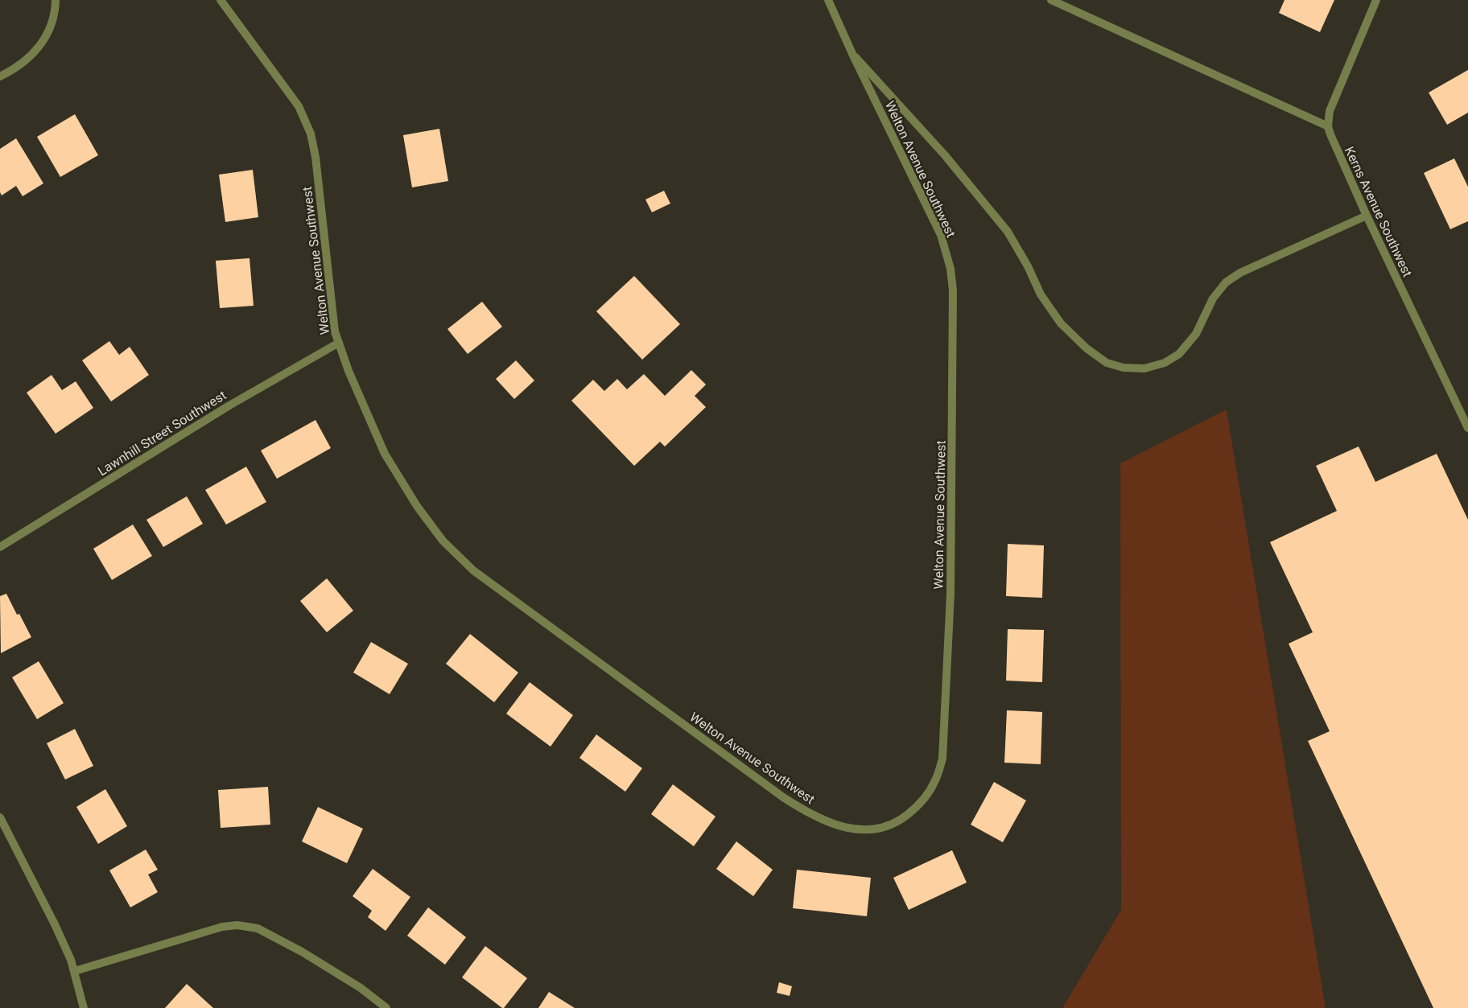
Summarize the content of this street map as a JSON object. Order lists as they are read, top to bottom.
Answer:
{
  "streets": {
    "street": ["Welton Avenue Southwest", "Kerns Avenue Southwest", "Lawnhill Street Southwest"]
  },
  "crossings": [
    ["Welton Avenue Southwest", "Lawnhill Street Southwest"]
  ]
}
